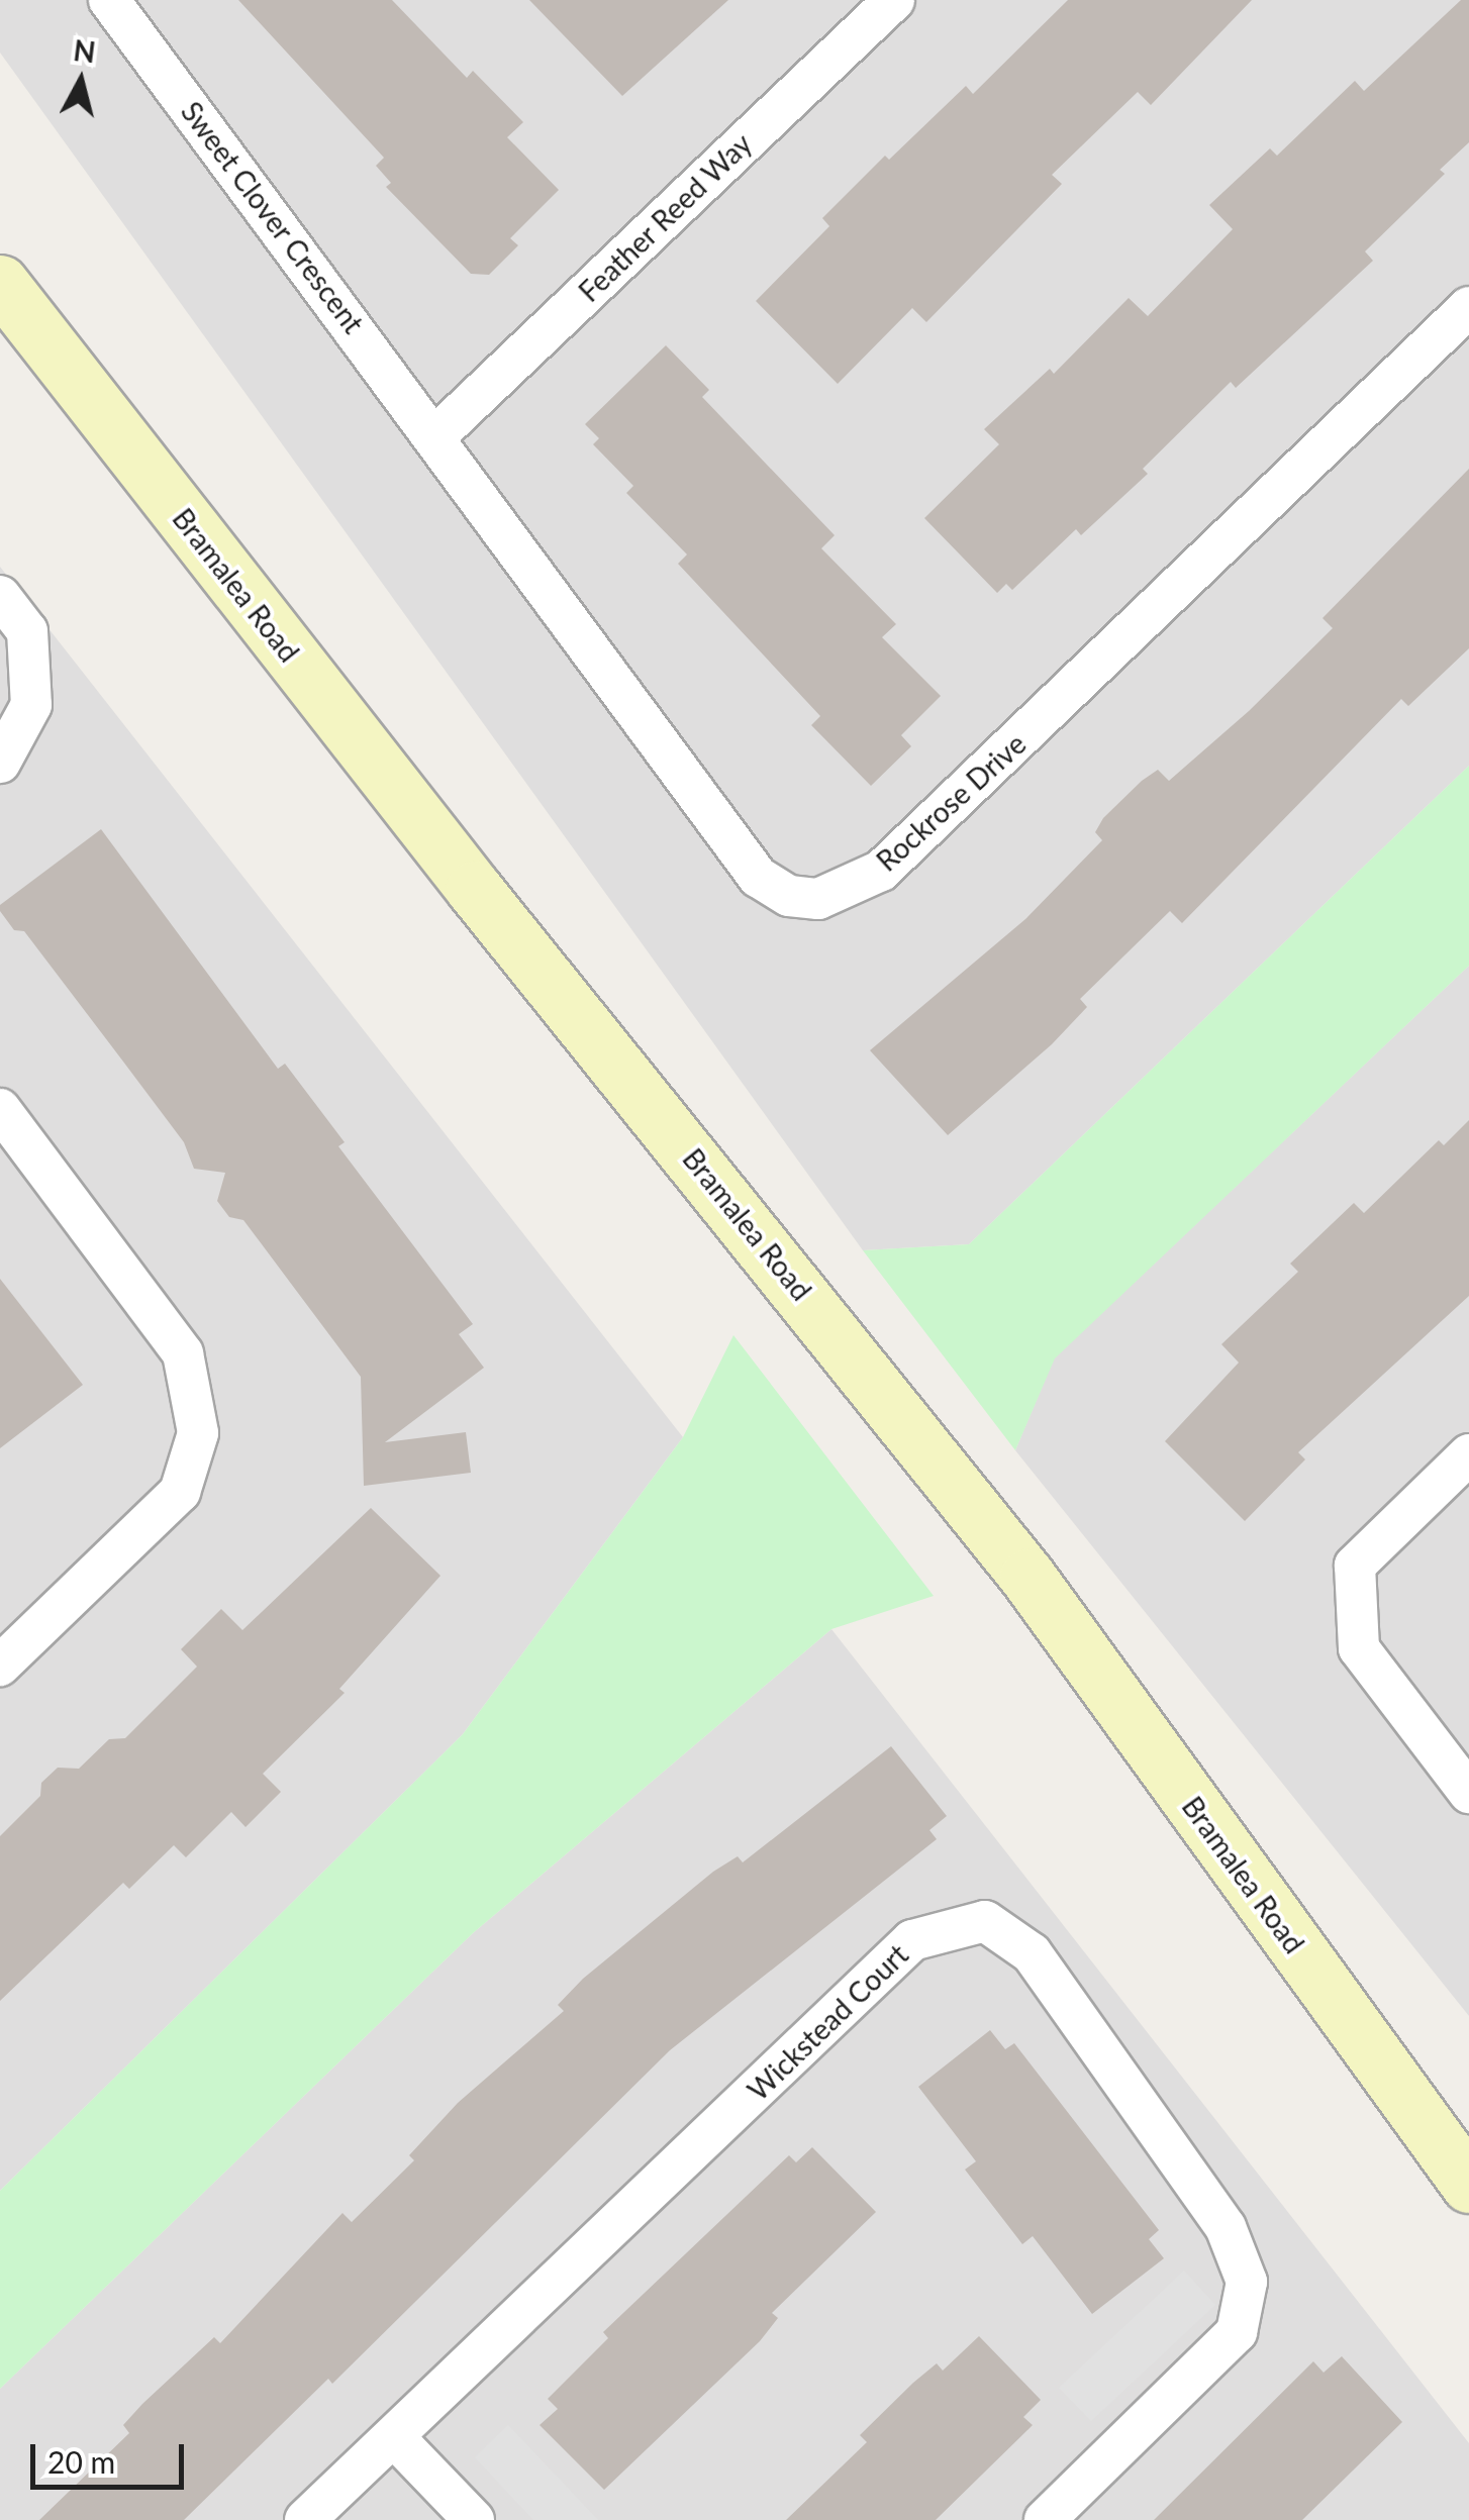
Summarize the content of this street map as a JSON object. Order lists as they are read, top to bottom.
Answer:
{
  "streets": {
    "main road": ["Bramalea Road"],
    "street": [
      "Sweet Clover Crescent",
      "Feather Reed Way",
      "Rockrose Drive",
      "Wickstead Court"
    ]
  },
  "crossings": [
    ["Sweet Clover Crescent", "Feather Reed Way"],
    ["Sweet Clover Crescent", "Rockrose Drive"],
    ["Feather Reed Way", "Rockrose Drive"]
  ],
  "scale_bar": "20 m",
  "north": "top"
}
